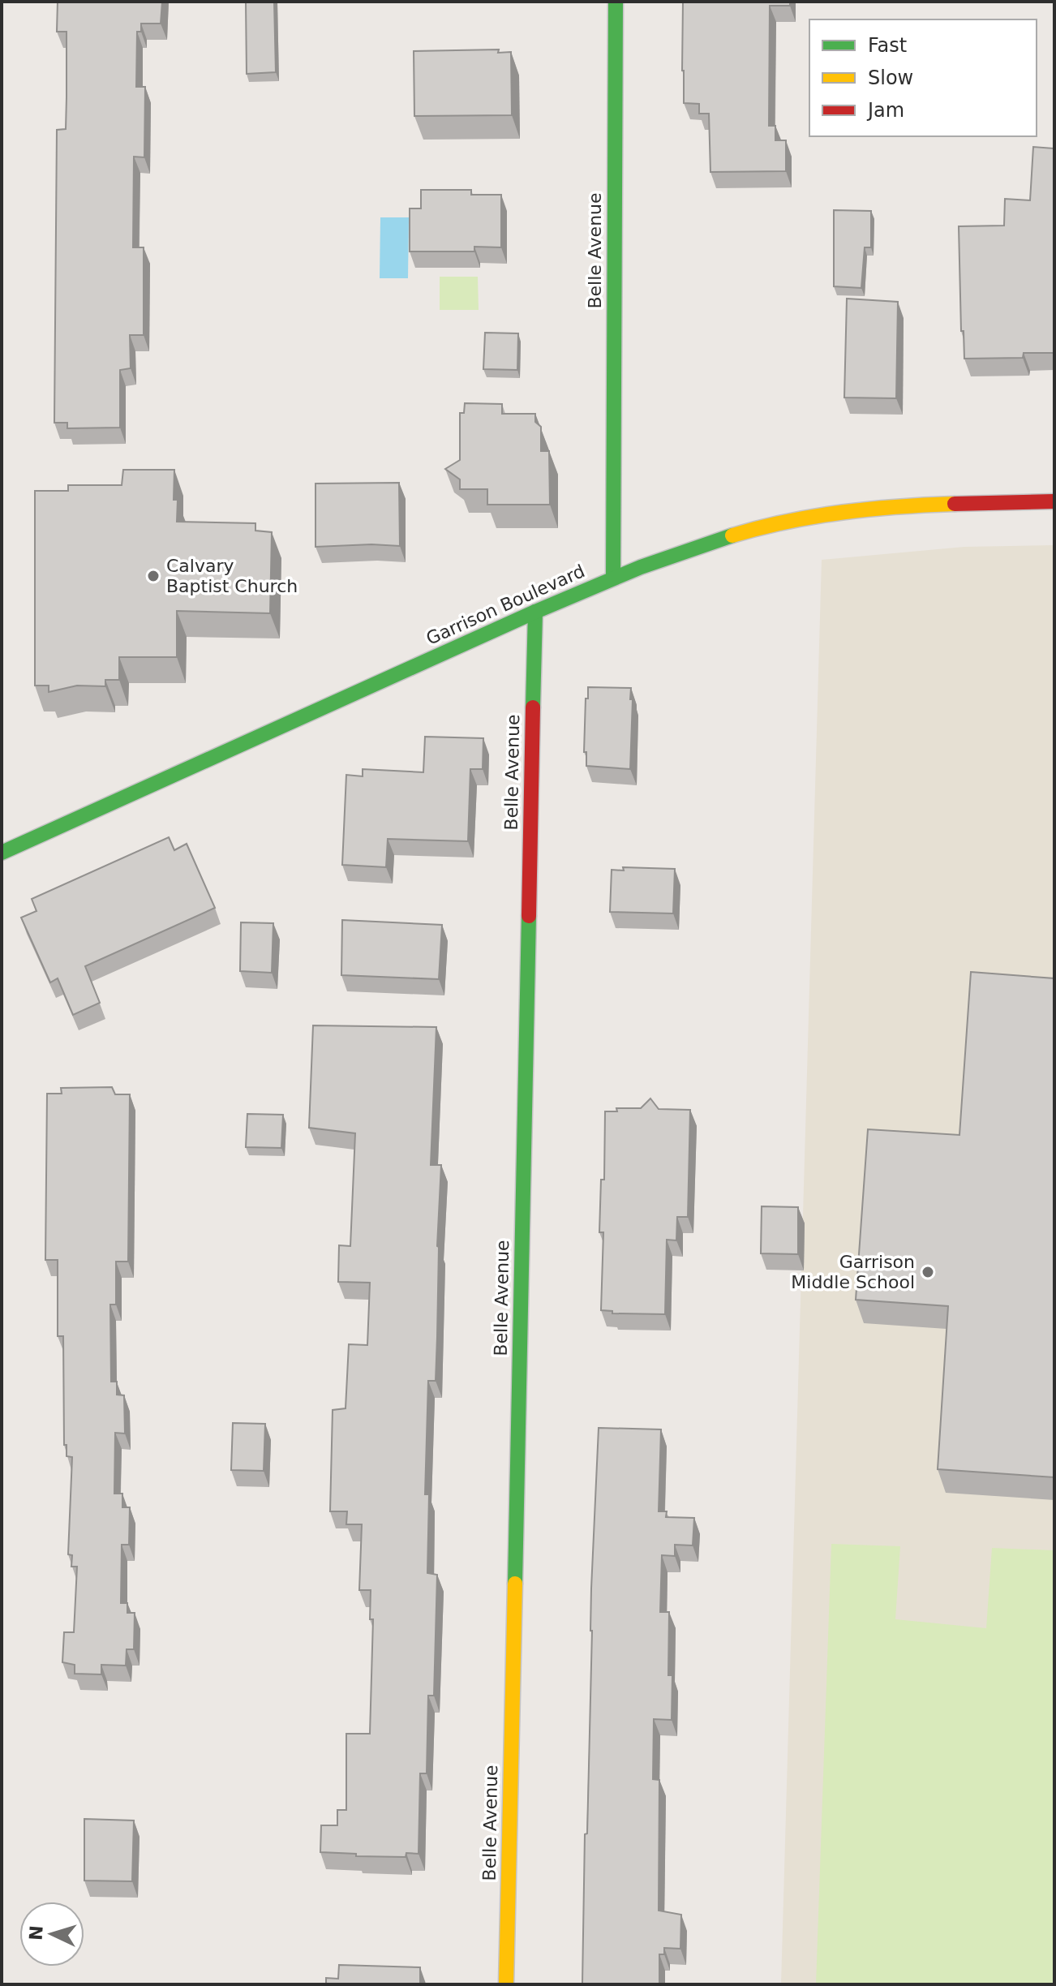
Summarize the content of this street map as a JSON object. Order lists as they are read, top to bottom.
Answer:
{
  "streets": {
    "street": ["Belle Avenue", "Garrison Boulevard"]
  },
  "crossings": [
    ["Belle Avenue", "Garrison Boulevard"]
  ],
  "places": ["Calvary Baptist Church", "Garrison Middle School"],
  "legend": ["Fast", "Slow", "Jam"],
  "north": "left"
}
